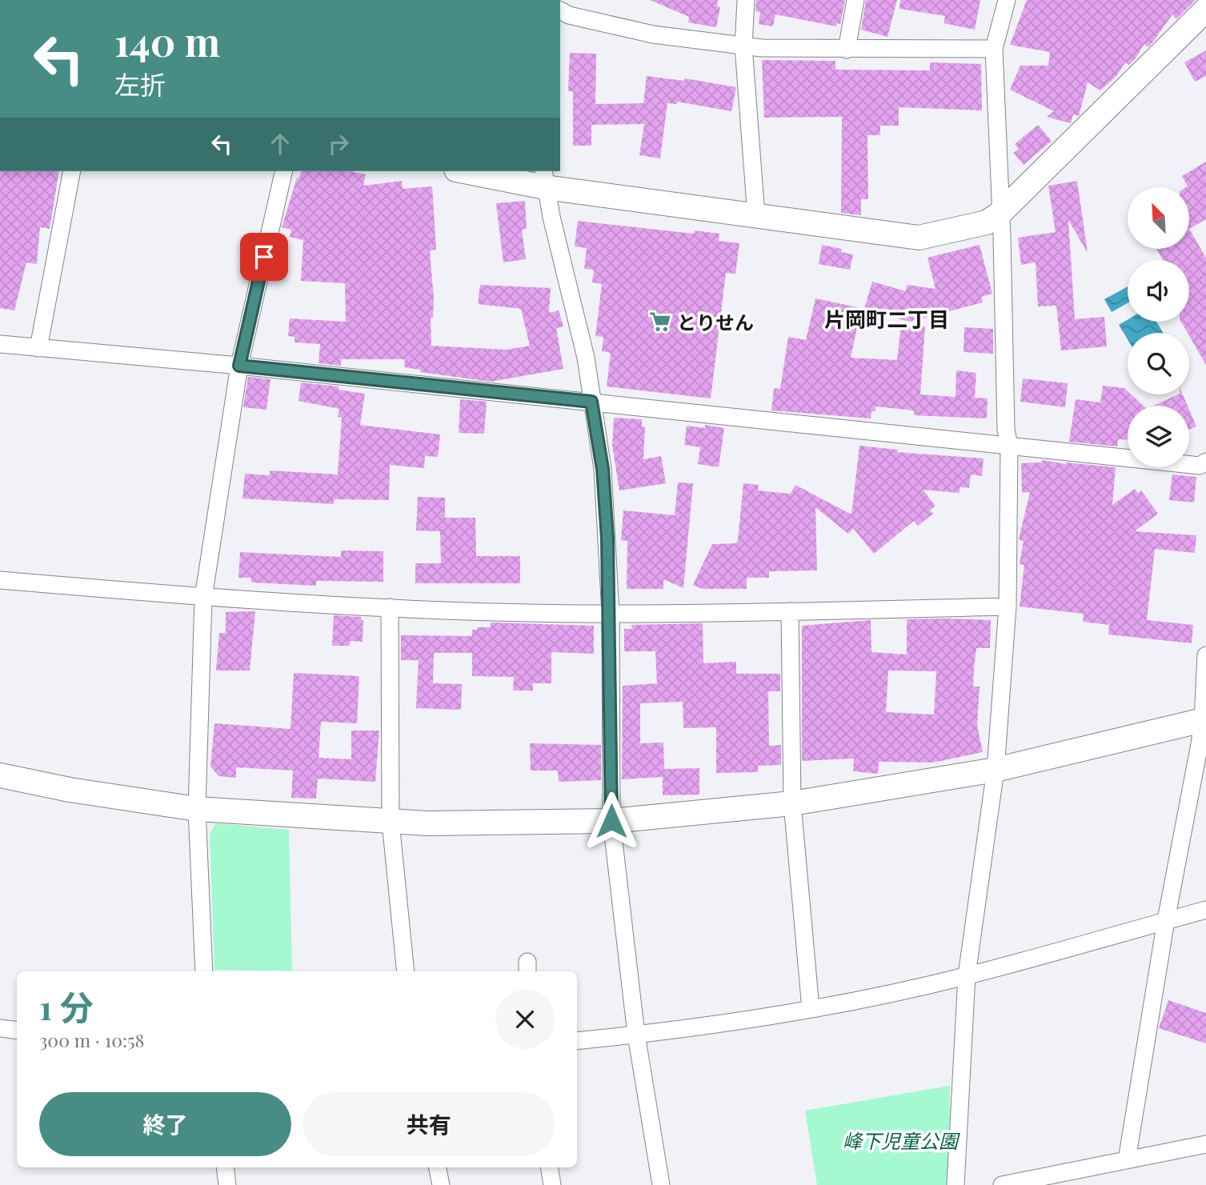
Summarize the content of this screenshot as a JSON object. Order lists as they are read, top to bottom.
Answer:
{
  "districts": ["片岡町二丁目"],
  "parks": ["峰下児童公園"],
  "places": {
    "supermarket": ["とりせん"]
  },
  "north": "top left",
  "page": {
    "turn": ["140 m", "左折"],
    "heading": ["1 分", "300 m · 10:58"],
    "buttons": ["終了", "共有"]
  }
}
